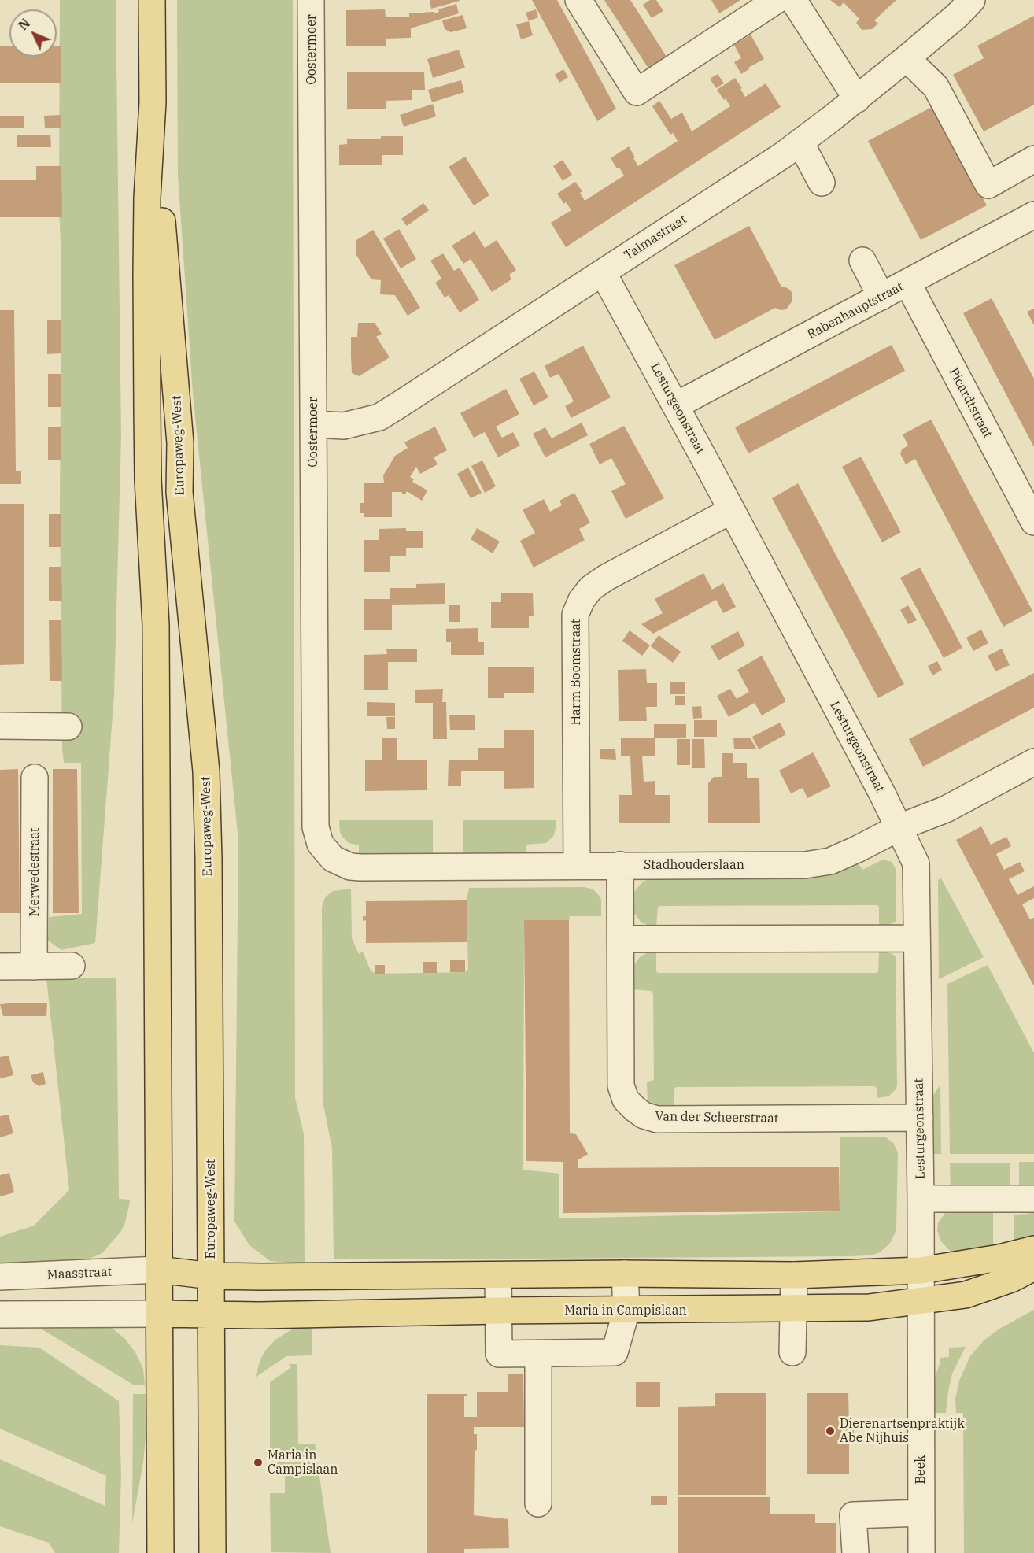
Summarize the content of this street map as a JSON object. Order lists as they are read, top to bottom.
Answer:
{
  "streets": {
    "main road": ["Europaweg-West", "Maria in Campislaan"],
    "street": [
      "Oostermoer",
      "Talmastraat",
      "Rabenhauptstraat",
      "Picardtstraat",
      "Lesturgeonstraat",
      "Harm Boomstraat",
      "Stadhouderslaan",
      "Merwedestraat",
      "Van der Scheerstraat",
      "Maasstraat",
      "Beek"
    ]
  },
  "crossings": [
    ["Oostermoer", "Talmastraat"],
    ["Oostermoer", "Stadhouderslaan"],
    ["Talmastraat", "Lesturgeonstraat"],
    ["Rabenhauptstraat", "Picardtstraat"],
    ["Rabenhauptstraat", "Lesturgeonstraat"],
    ["Lesturgeonstraat", "Harm Boomstraat"],
    ["Lesturgeonstraat", "Stadhouderslaan"],
    ["Lesturgeonstraat", "Van der Scheerstraat"],
    ["Lesturgeonstraat", "Beek"],
    ["Europaweg-West", "Maasstraat"],
    ["Europaweg-West", "Maria in Campislaan"],
    ["Harm Boomstraat", "Stadhouderslaan"],
    ["Stadhouderslaan", "Van der Scheerstraat"],
    ["Maria in Campislaan", "Beek"]
  ],
  "places": ["Dierenartsenpraktijk Abe Nijhuis", "Maria in Campislaan"],
  "north": "top left"
}
